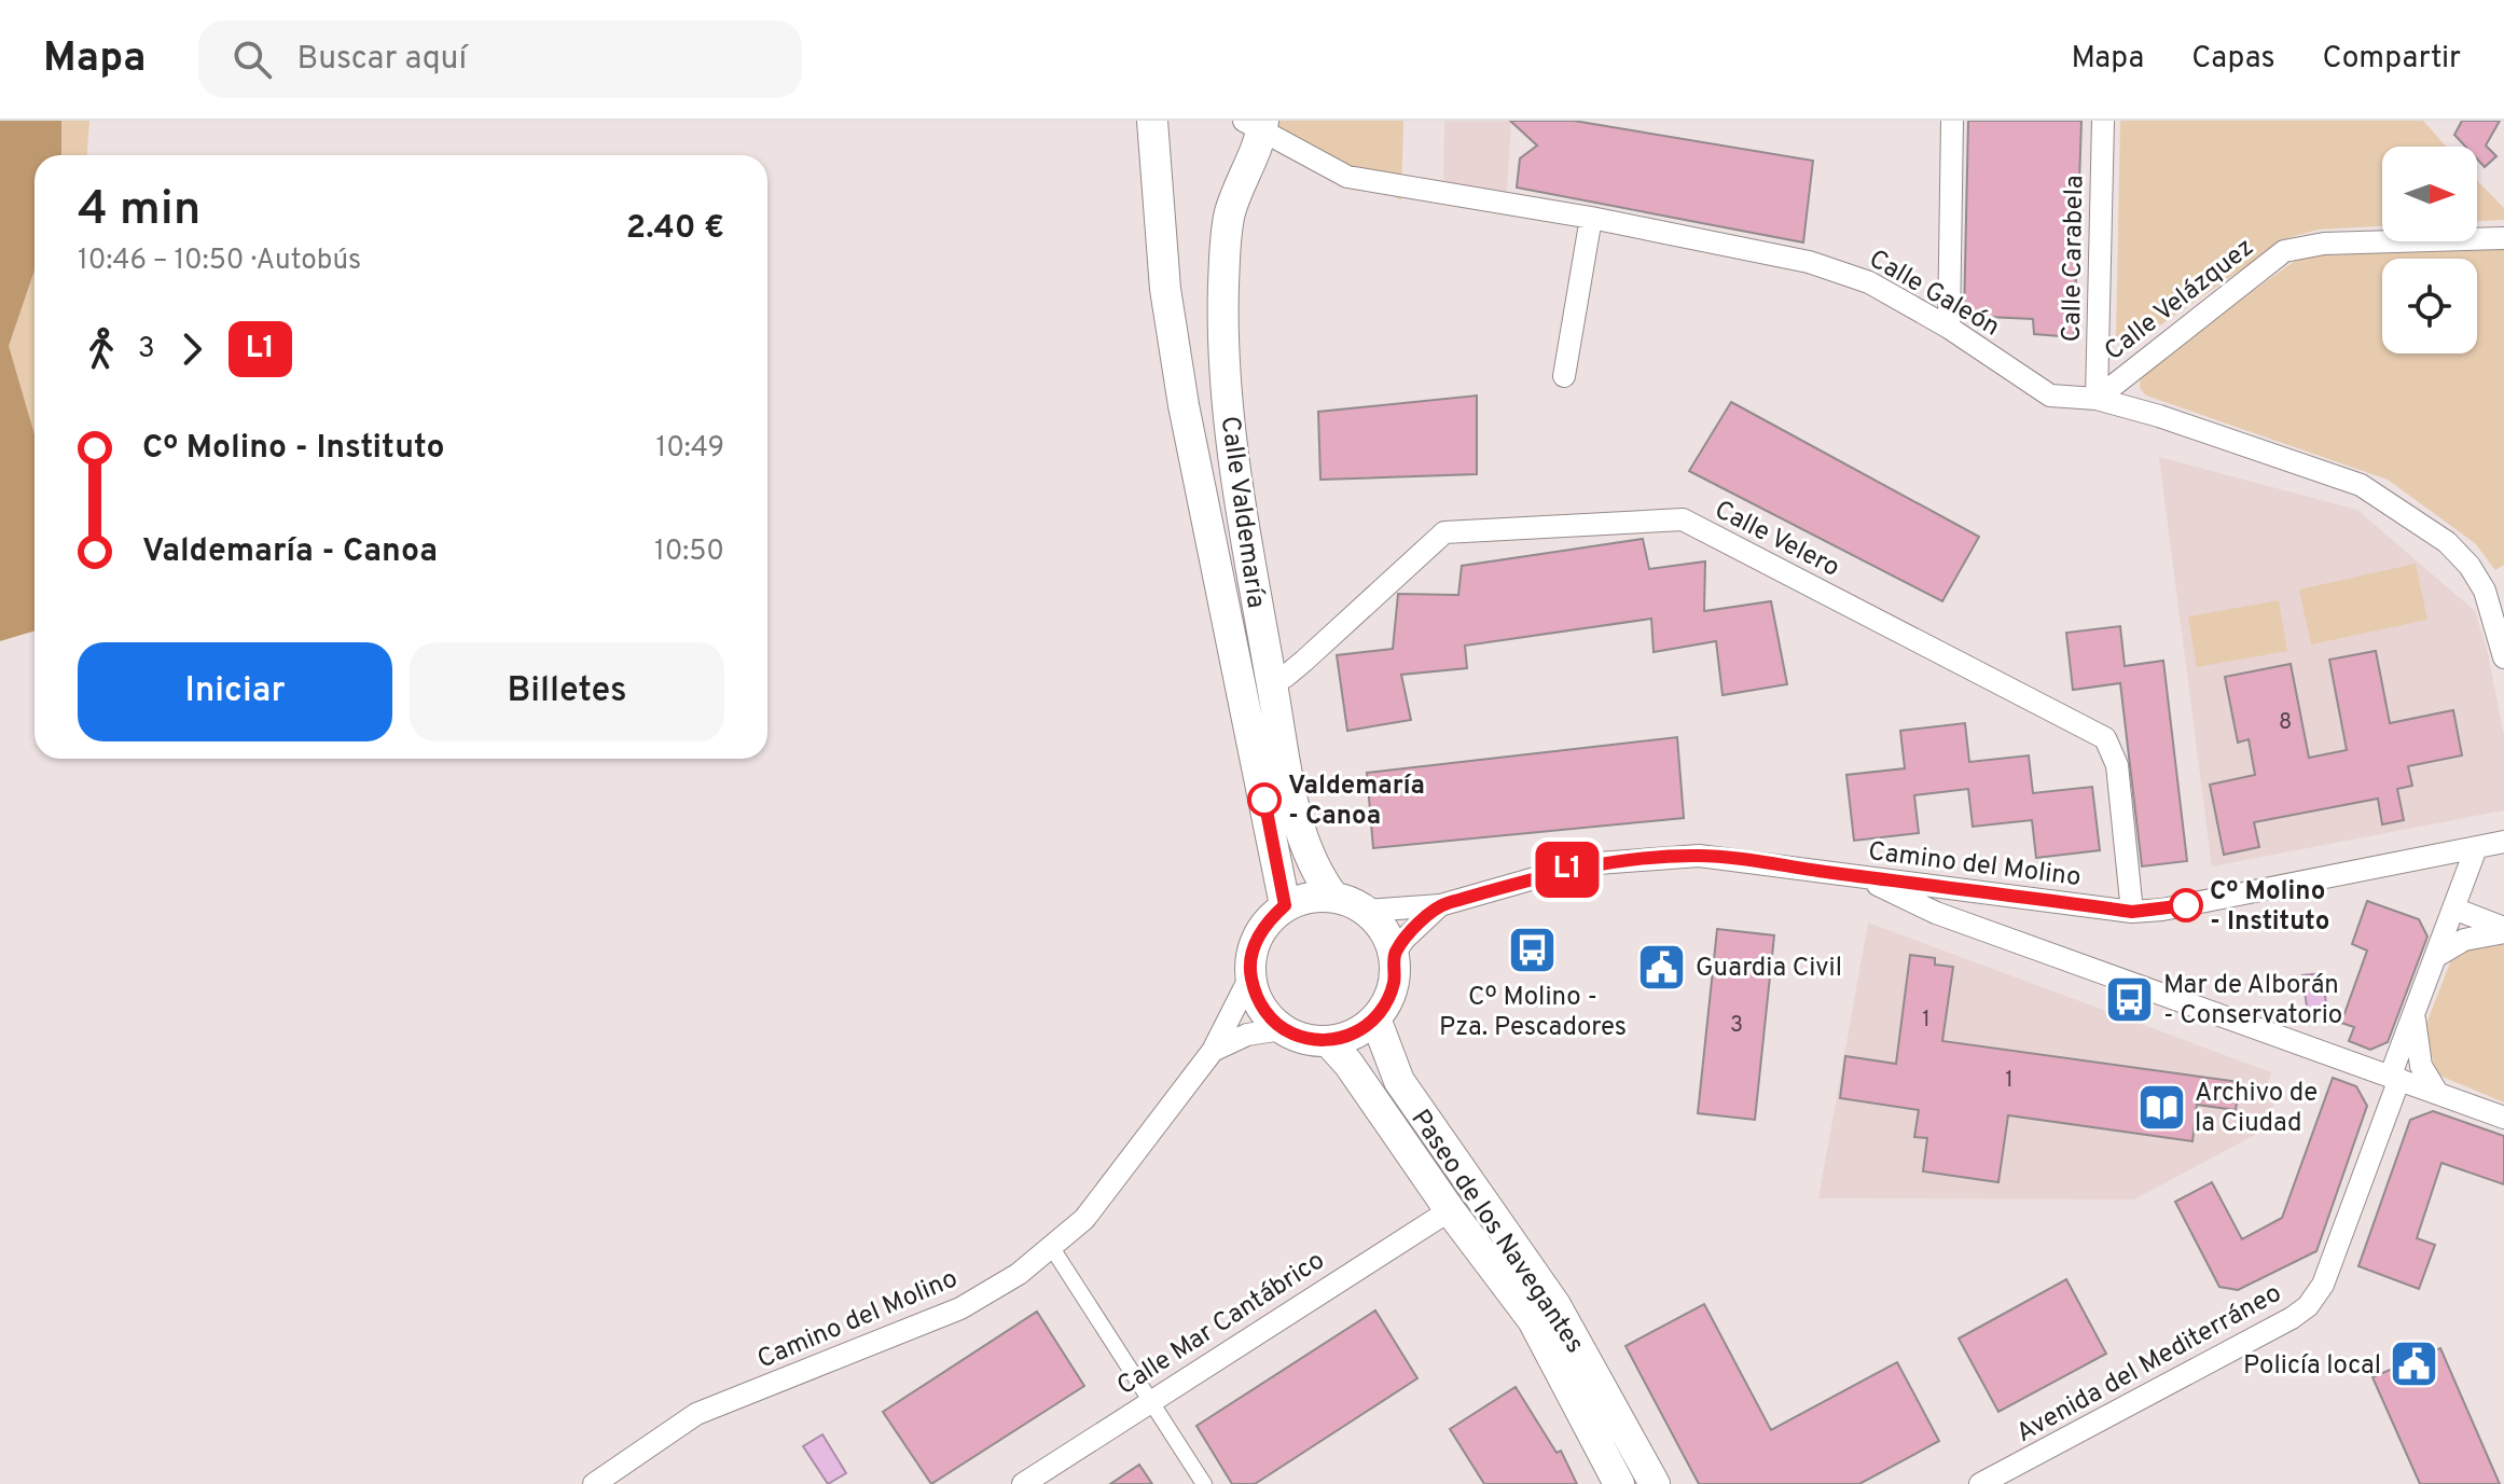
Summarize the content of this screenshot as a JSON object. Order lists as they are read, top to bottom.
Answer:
{
  "streets": {
    "main road": ["Calle Valdemaría", "Paseo de los Navegantes"],
    "street": [
      "Calle Carabela",
      "Calle Galeón",
      "Calle Velázquez",
      "Calle Velero",
      "Camino del Molino",
      "Calle Mar Cantábrico",
      "Avenida del Mediterráneo"
    ]
  },
  "crossings": [
    ["Calle Carabela", "Calle Galeón"],
    ["Calle Carabela", "Calle Velázquez"],
    ["Calle Galeón", "Calle Velázquez"],
    ["Calle Galeón", "Calle Valdemaría"],
    ["Calle Valdemaría", "Calle Velero"],
    ["Calle Valdemaría", "Camino del Molino"],
    ["Calle Valdemaría", "Paseo de los Navegantes"],
    ["Calle Velero", "Camino del Molino"],
    ["Camino del Molino", "Paseo de los Navegantes"],
    ["Camino del Molino", "Avenida del Mediterráneo"],
    ["Paseo de los Navegantes", "Calle Mar Cantábrico"]
  ],
  "places": {
    "other": ["Valdemaría - Canoa", "Cº Molino - Instituto"],
    "bus stop": ["Cº Molino - Pza. Pescadores", "Mar de Alborán - Conservatorio"],
    "public building": ["Guardia Civil", "Policía local"],
    "library": ["Archivo de la Ciudad"]
  },
  "lines": ["bus line L1"],
  "house_numbers": [
    "8",
    "1",
    "3",
    "1"
  ],
  "north": "right",
  "page": {
    "header": "Mapa",
    "search": "Buscar aquí",
    "nav": ["Mapa", "Capas", "Compartir"],
    "on_map": "L1",
    "heading": ["4 min", "10:46 – 10:50 · Autobús", "2.40 €"],
    "legs": ["3", "L1"],
    "list": [
      {
        "name": "Cº Molino - Instituto",
        "value": "10:49"
      },
      {
        "name": "Valdemaría - Canoa",
        "value": "10:50"
      }
    ],
    "buttons": ["Iniciar", "Billetes"]
  }
}
